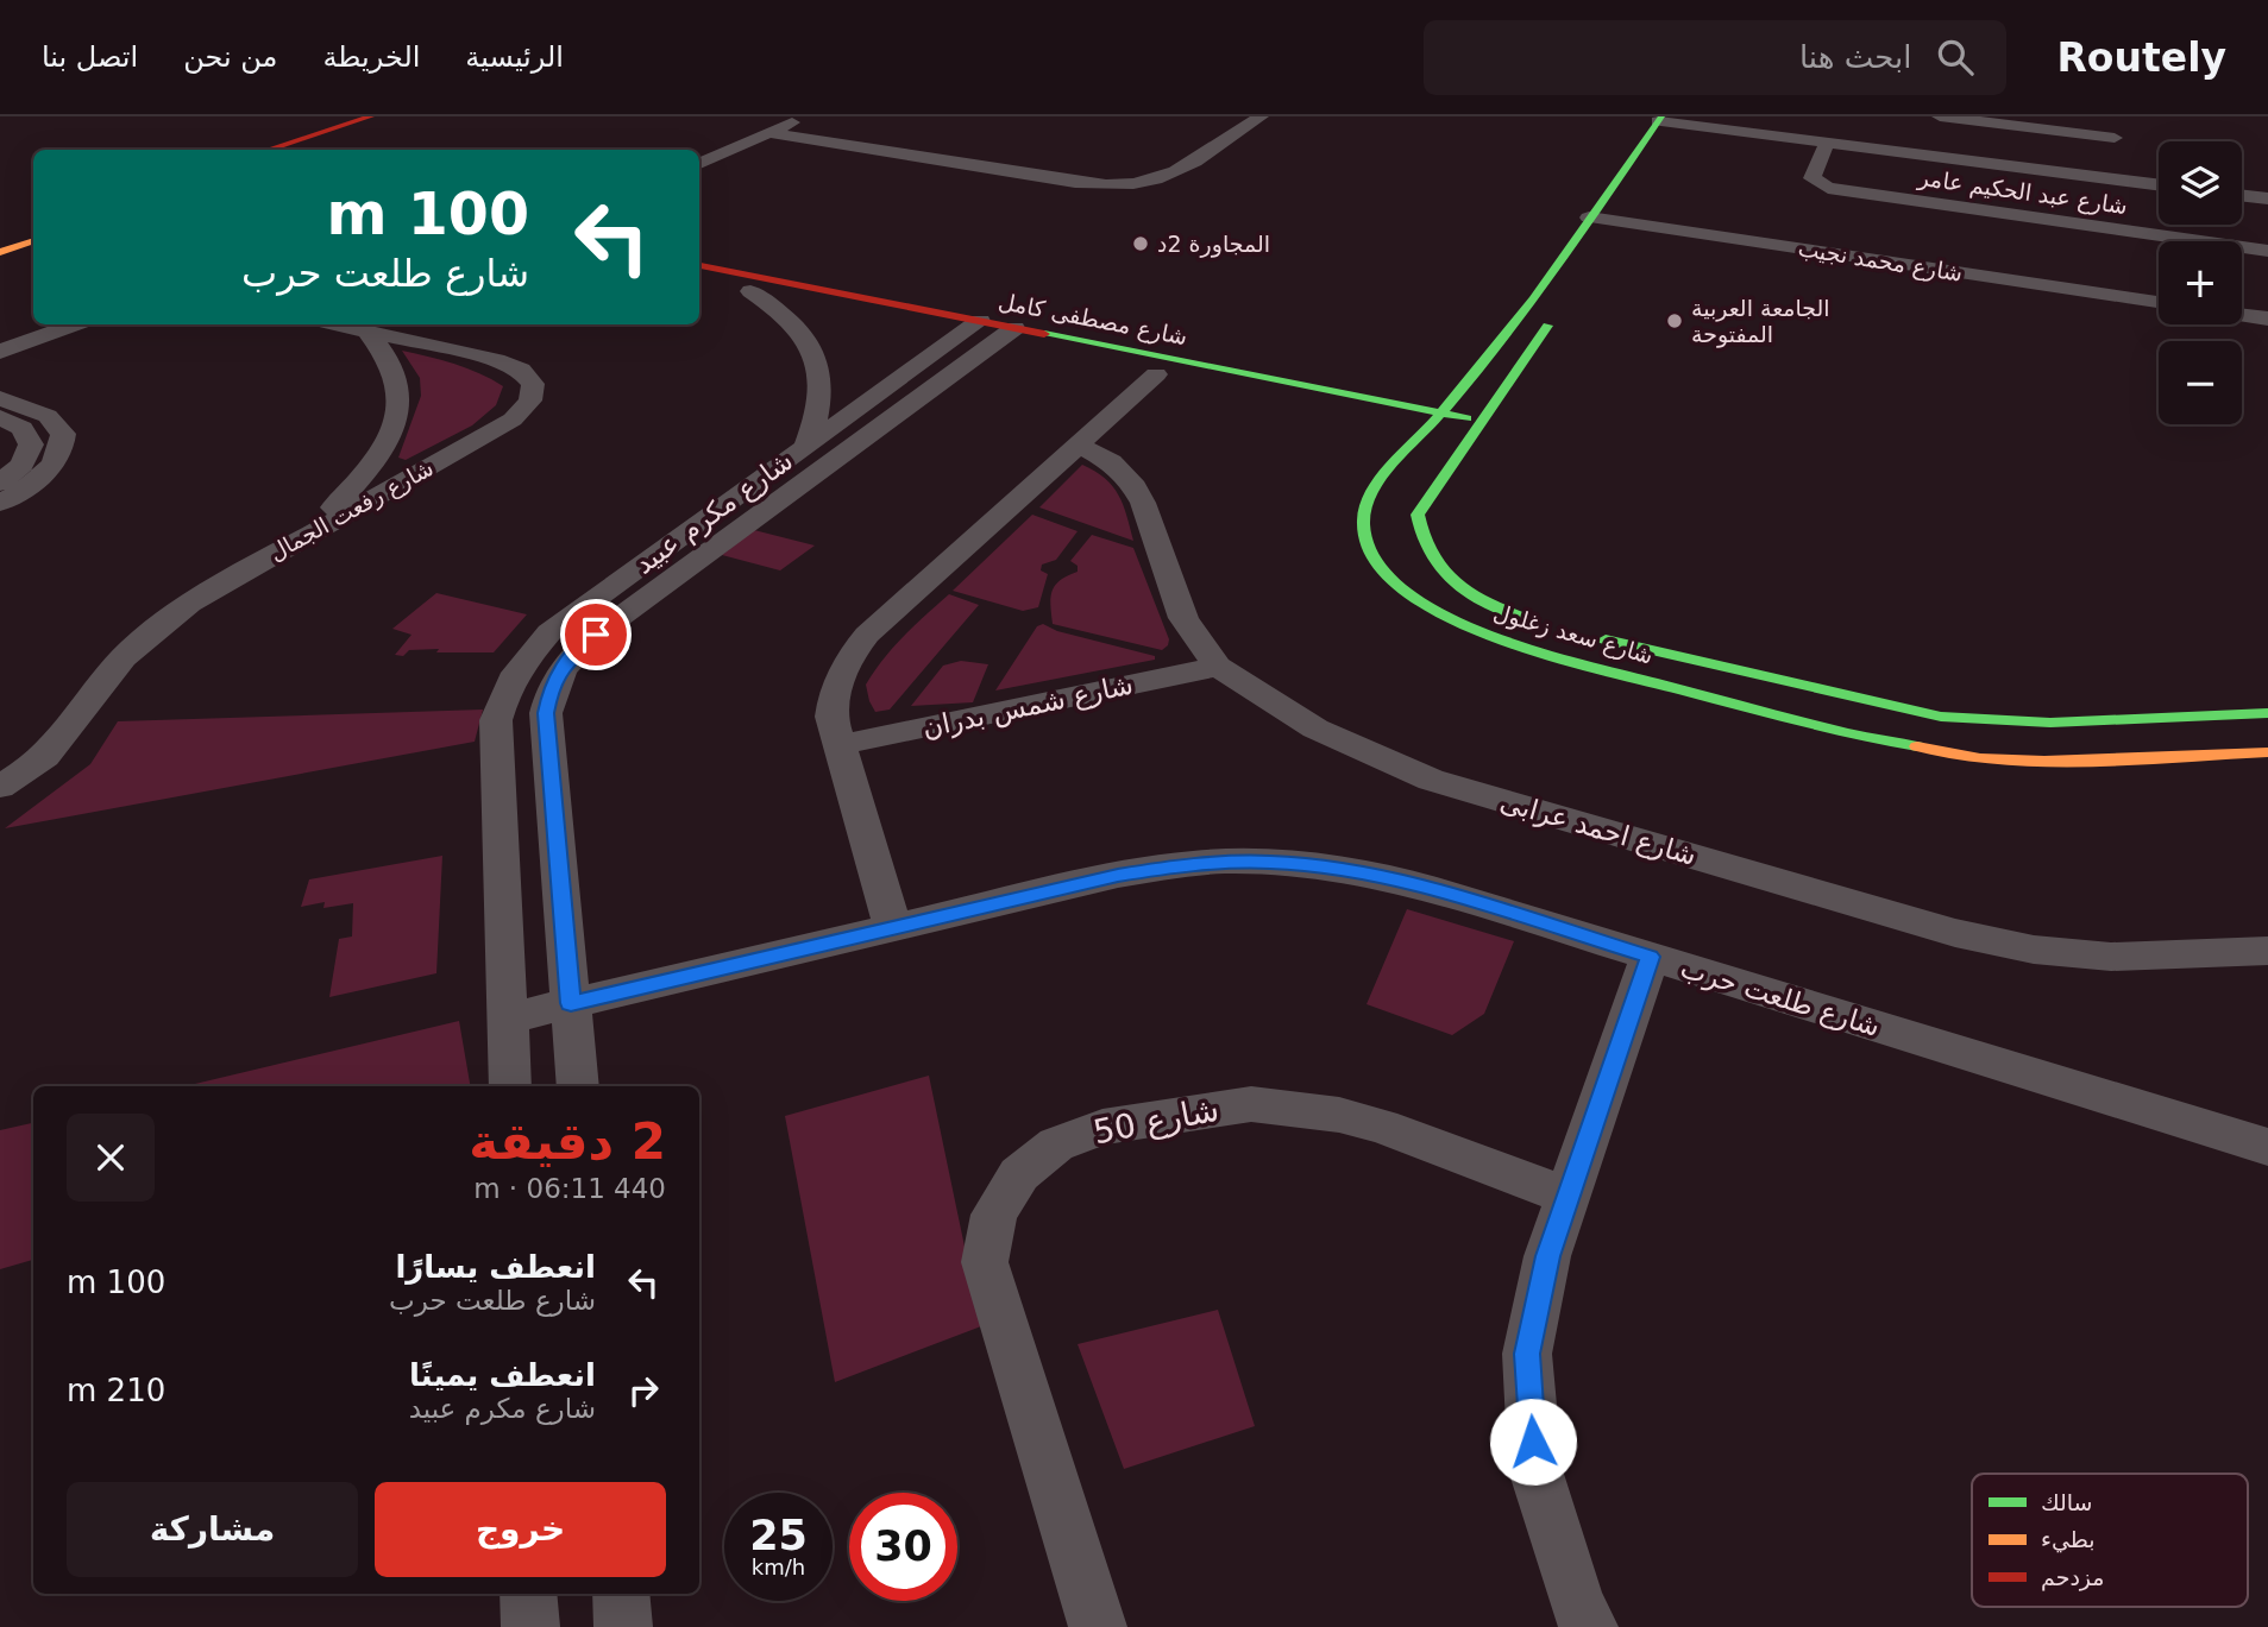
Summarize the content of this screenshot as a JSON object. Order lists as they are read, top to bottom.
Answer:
{
  "streets": {
    "street": [
      "شارع عبد الحكيم عامر",
      "شارع محمد نجيب",
      "شارع مصطفى كامل",
      "شارع رفعت الجمال",
      "شارع مكرم عبيد",
      "شارع سعد زغلول",
      "شارع شمس بدران",
      "شارع احمد عرابى",
      "شارع طلعت حرب",
      "شارع 50"
    ]
  },
  "crossings": [
    ["شارع محمد نجيب", "شارع سعد زغلول"],
    ["شارع مصطفى كامل", "شارع مكرم عبيد"],
    ["شارع مصطفى كامل", "شارع سعد زغلول"],
    ["شارع مكرم عبيد", "شارع طلعت حرب"],
    ["شارع شمس بدران", "شارع احمد عرابى"]
  ],
  "places": ["المجاورة 2د", "الجامعة العربية المفتوحة"],
  "legend": ["سالك", "بطيء", "مزدحم"],
  "page": {
    "header": "Routely",
    "search": "ابحث هنا",
    "nav": [
      "الرئيسية",
      "الخريطة",
      "من نحن",
      "اتصل بنا"
    ],
    "map_buttons": ["+", "−"],
    "turn": ["100 m", "شارع طلعت حرب"],
    "heading": ["2 دقيقة", "440 m · 06:11"],
    "list": [
      {
        "name": "انعطف يسارًا",
        "note": "شارع طلعت حرب",
        "value": "100 m"
      },
      {
        "name": "انعطف يمينًا",
        "note": "شارع مكرم عبيد",
        "value": "210 m"
      }
    ],
    "buttons": ["خروج", "مشاركة"],
    "speed": "25 km/h",
    "limit": "30"
  }
}
